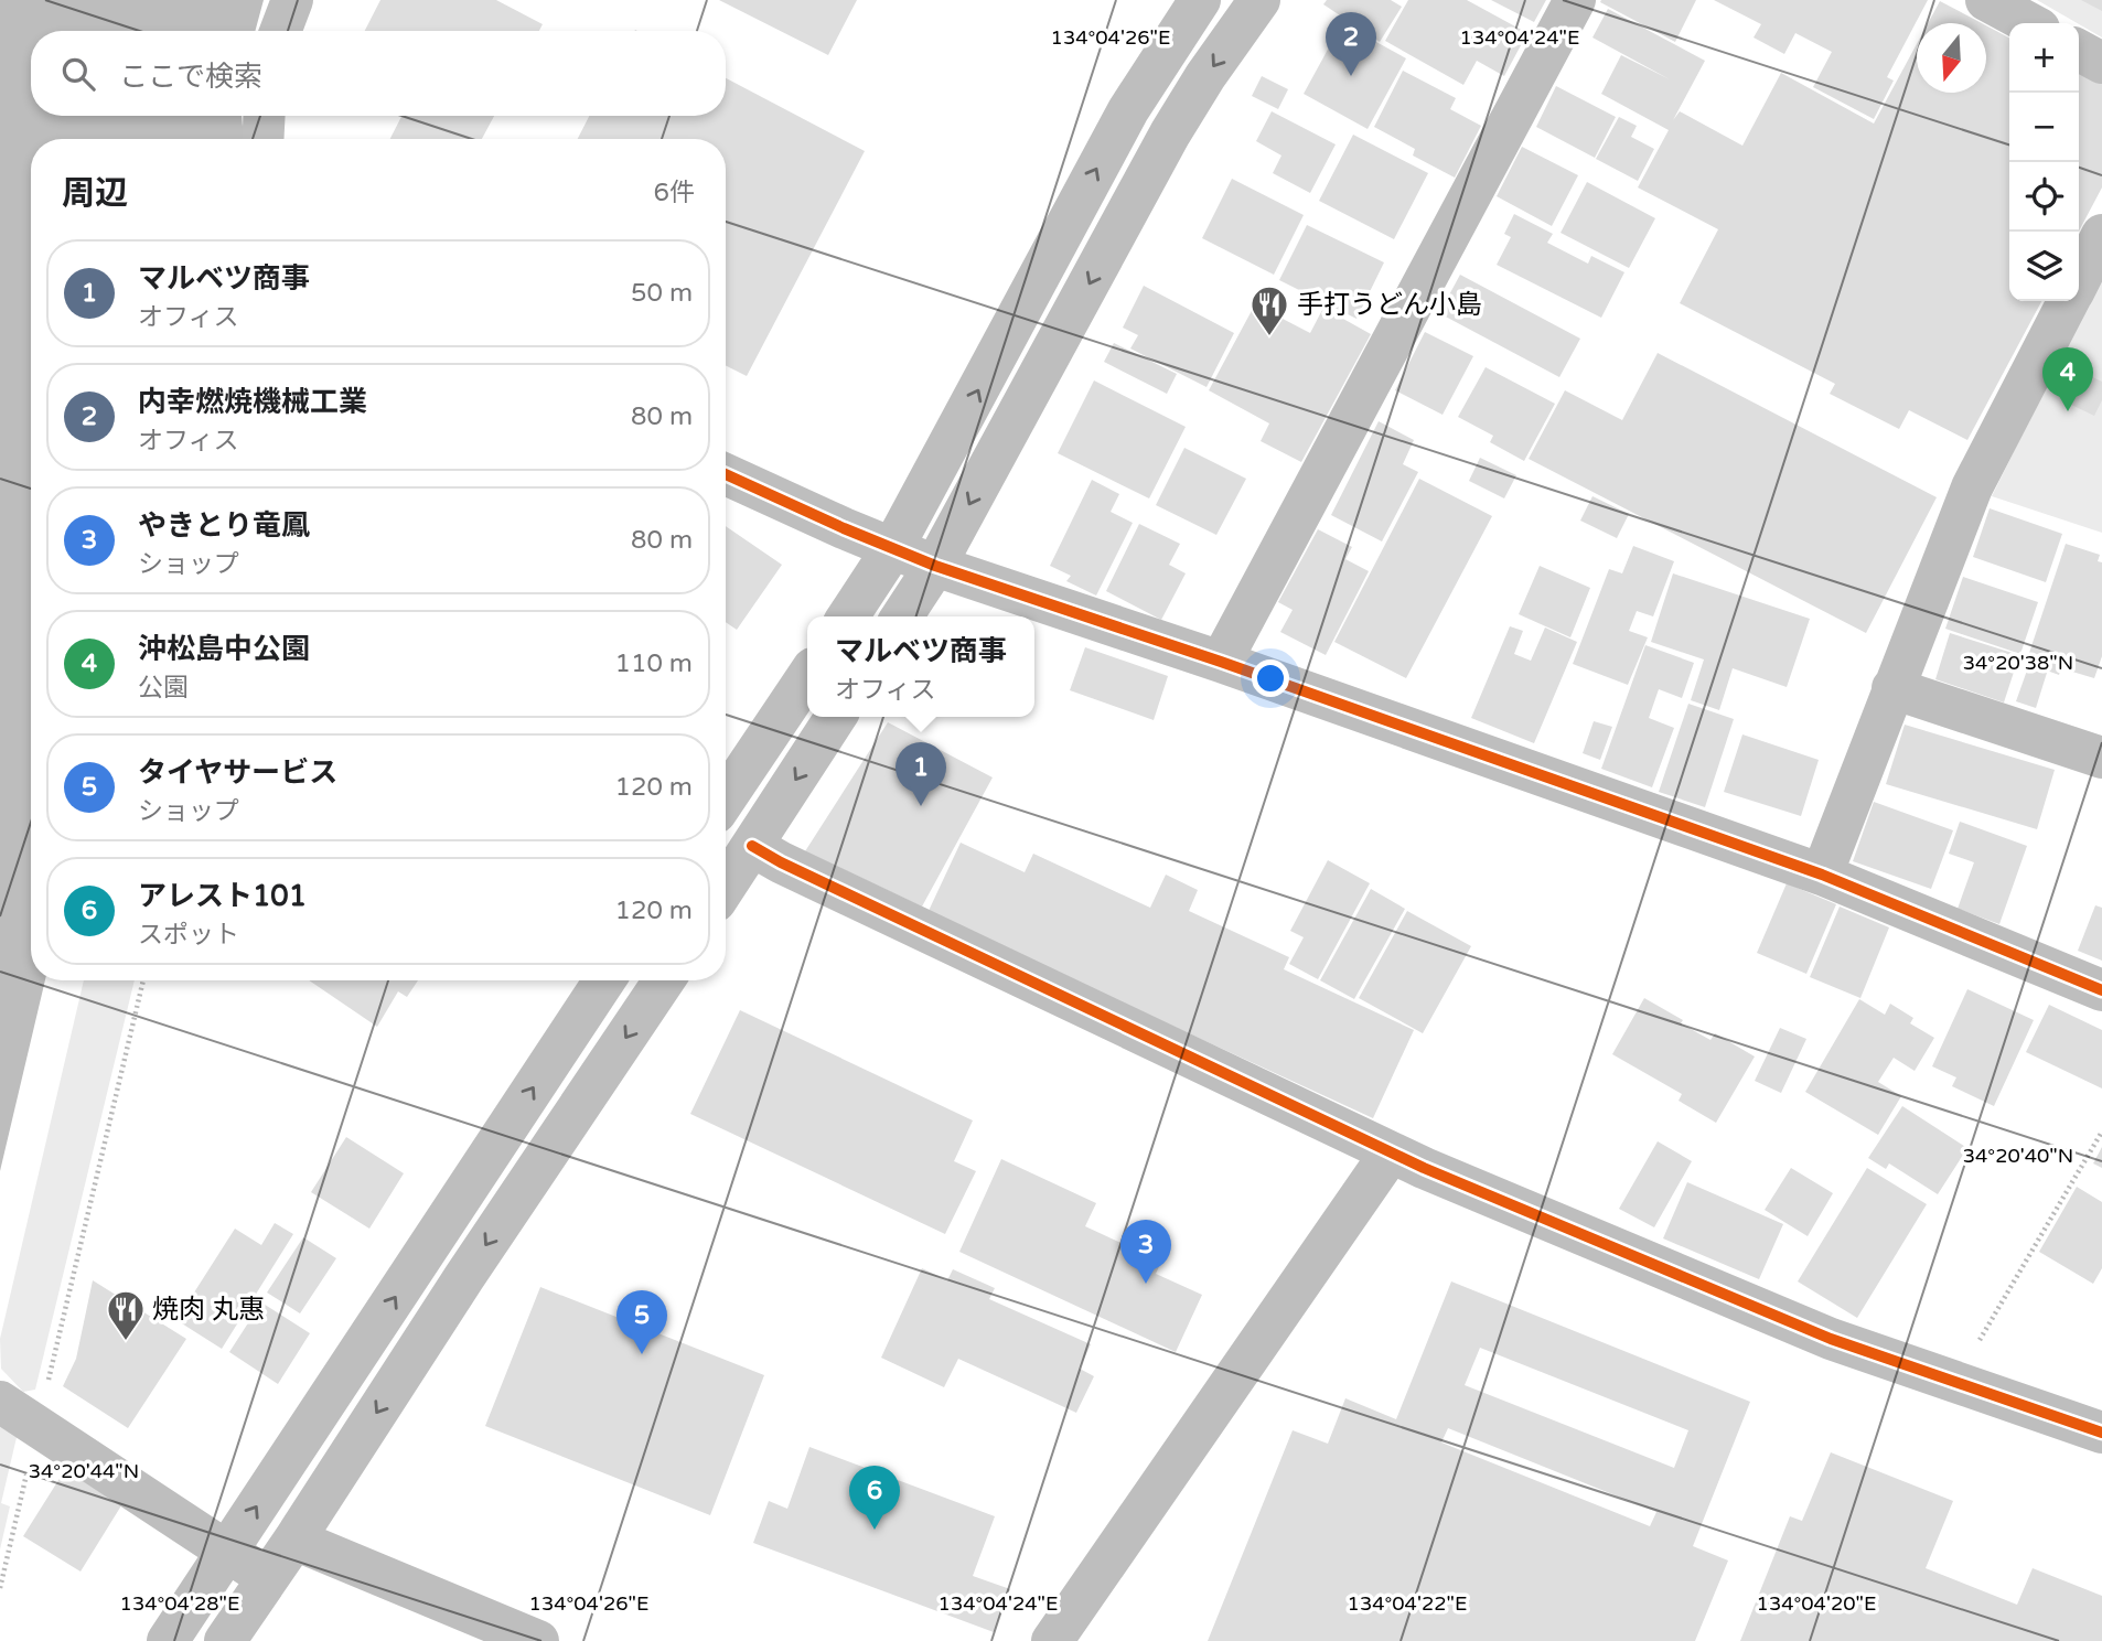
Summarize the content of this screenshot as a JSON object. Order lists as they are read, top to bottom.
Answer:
{
  "places": {
    "restaurant": ["手打うどん小島", "焼肉 丸惠"]
  },
  "north": "bottom",
  "page": {
    "pins": [
      "2",
      "4",
      "1",
      "3",
      "5",
      "6"
    ],
    "map_buttons": ["+", "−"],
    "search": "ここで検索",
    "heading": ["周辺", "6件"],
    "list": [
      {
        "mark": "1",
        "name": "マルベツ商事",
        "note": "オフィス",
        "value": "50 m"
      },
      {
        "mark": "2",
        "name": "内幸燃焼機械工業",
        "note": "オフィス",
        "value": "80 m"
      },
      {
        "mark": "3",
        "name": "やきとり竜鳳",
        "note": "ショップ",
        "value": "80 m"
      },
      {
        "mark": "4",
        "name": "沖松島中公園",
        "note": "公園",
        "value": "110 m"
      },
      {
        "mark": "5",
        "name": "タイヤサービス",
        "note": "ショップ",
        "value": "120 m"
      },
      {
        "mark": "6",
        "name": "アレスト101",
        "note": "スポット",
        "value": "120 m"
      }
    ],
    "popup": ["マルベツ商事", "オフィス"]
  },
  "coordinates": [
    "134°04'26\"E",
    "134°04'24\"E",
    "34°20'38\"N",
    "34°20'40\"N",
    "34°20'44\"N",
    "134°04'28\"E",
    "134°04'22\"E",
    "134°04'20\"E"
  ]
}
